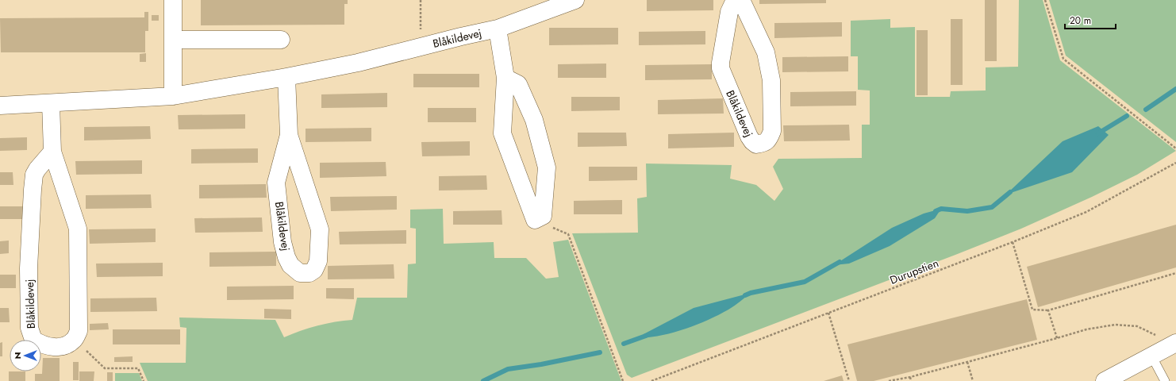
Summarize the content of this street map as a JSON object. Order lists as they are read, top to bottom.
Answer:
{
  "streets": {
    "street": ["Blåkildevej"],
    "path": ["Durupstien"]
  },
  "scale_bar": "20 m",
  "north": "left"
}
